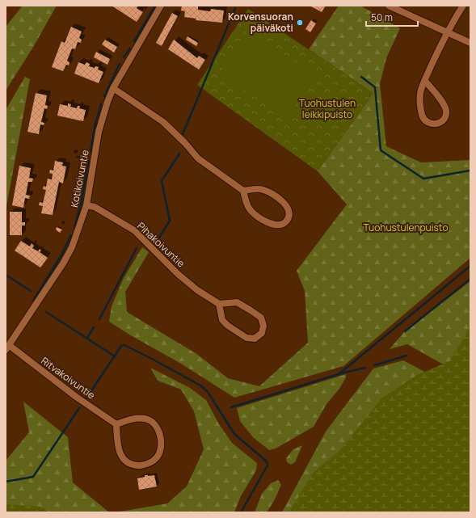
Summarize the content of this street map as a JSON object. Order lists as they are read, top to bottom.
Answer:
{
  "streets": {
    "street": ["Kotikoivuntie", "Pihakoivuntie", "Ritvakoivuntie"]
  },
  "crossings": [
    ["Kotikoivuntie", "Pihakoivuntie"],
    ["Kotikoivuntie", "Ritvakoivuntie"]
  ],
  "parks": ["Tuohustulen leikkipuisto", "Tuohustulenpuisto"],
  "places": ["Korvensuoran päiväkoti"],
  "scale_bar": "50 m"
}
